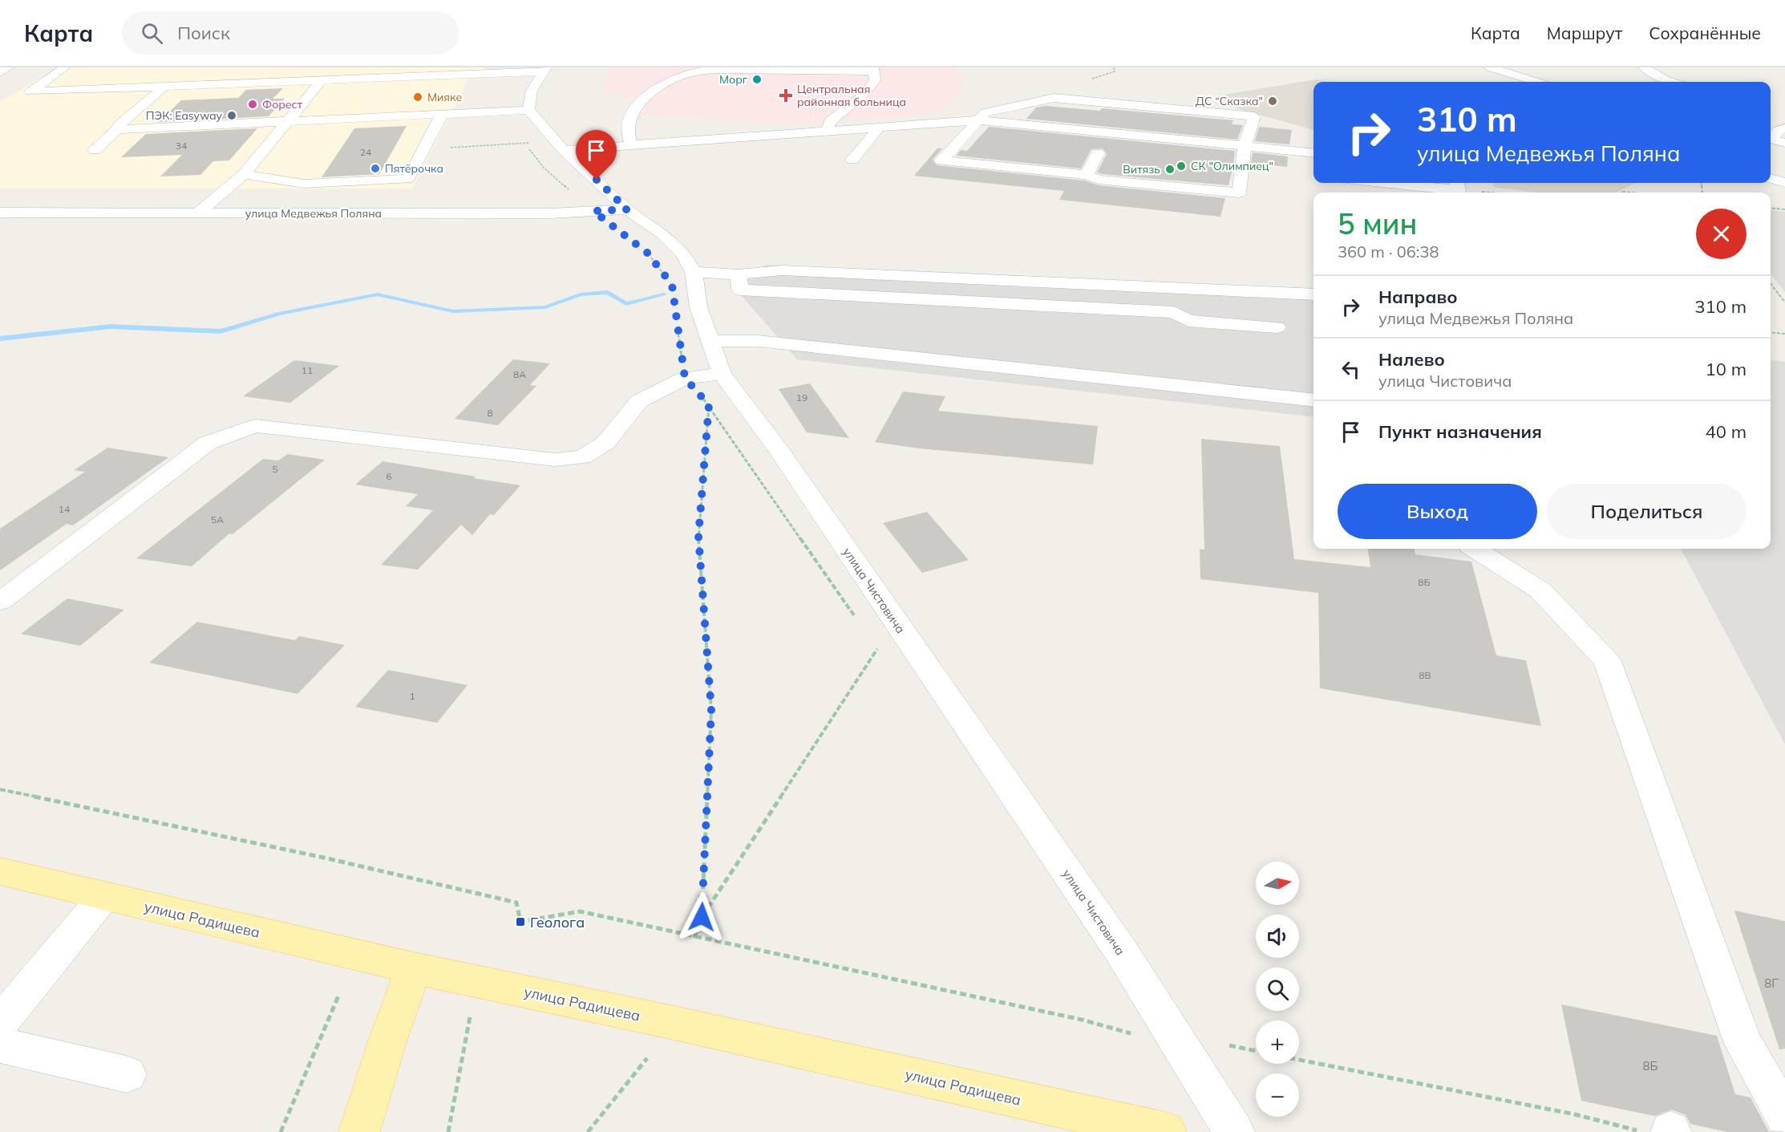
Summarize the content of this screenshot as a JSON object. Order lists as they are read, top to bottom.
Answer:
{
  "streets": {
    "main road": ["улица Радищева"],
    "street": ["улица Медвежья Поляна", "улица Чистовича"]
  },
  "crossings": [
    ["улица Медвежья Поляна", "улица Чистовича"]
  ],
  "places": {
    "other": [
      "Морг",
      "Мияке",
      "ДС “Сказка\"",
      "Форест",
      "ПЭК: Easyway",
      "СК \"Олимпиец\"",
      "Пятёрочка",
      "Витязь"
    ],
    "health": ["Центральная районная больница"],
    "transit": ["Геолога"]
  },
  "house_numbers": [
    "34",
    "24",
    "11",
    "8А",
    "19",
    "8",
    "5",
    "6",
    "14",
    "5А",
    "8Б",
    "8В",
    "1",
    "8Г",
    "8Б"
  ],
  "north": "right",
  "page": {
    "header": "Карта",
    "search": "Поиск",
    "nav": ["Карта", "Маршрут", "Сохранённые"],
    "turn": ["310 m", "улица Медвежья Поляна"],
    "heading": ["5 мин", "360 m · 06:38"],
    "list": [
      {
        "name": "Направо",
        "note": "улица Медвежья Поляна",
        "value": "310 m"
      },
      {
        "name": "Налево",
        "note": "улица Чистовича",
        "value": "10 m"
      },
      {
        "name": "Пункт назначения",
        "value": "40 m"
      }
    ],
    "buttons": ["Выход", "Поделиться"],
    "map_buttons": ["+", "−"]
  }
}
